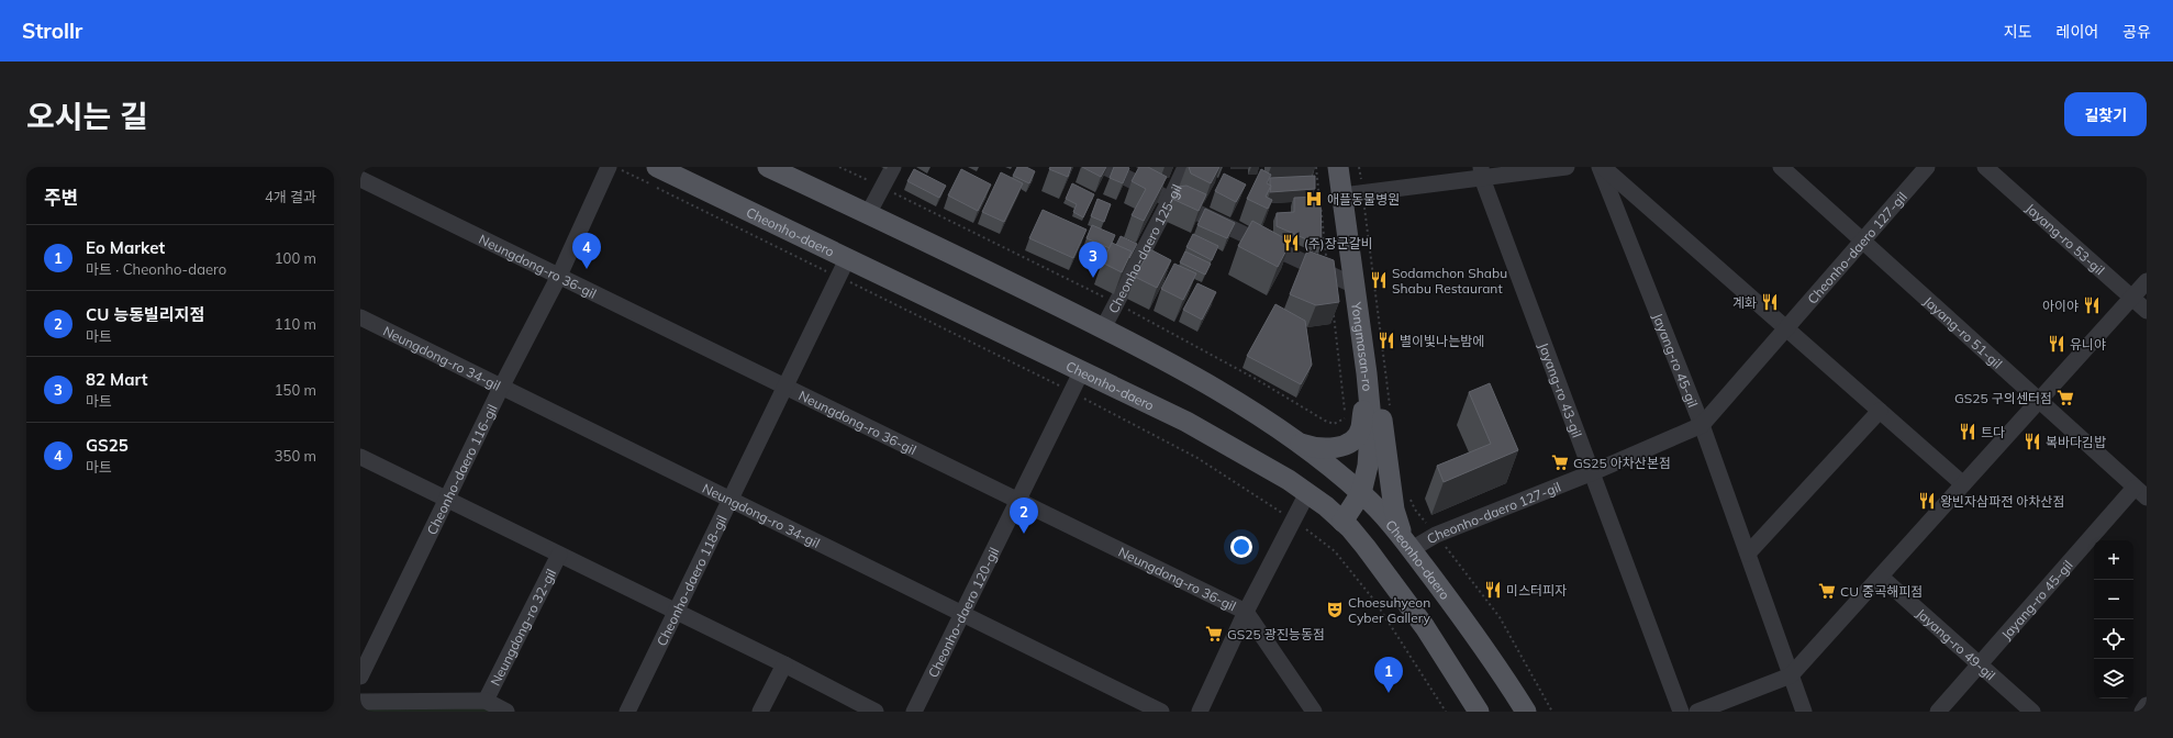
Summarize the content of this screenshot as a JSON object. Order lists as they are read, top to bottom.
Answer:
{
  "streets": {
    "main road": ["Cheonho-daero", "Yongmasan-ro"],
    "street": [
      "Jayang-ro 53-gil",
      "Cheonho-daero 127-gil",
      "Cheonho-daero 125-gil",
      "Neungdong-ro 36-gil",
      "Jayang-ro 51-gil",
      "Neungdong-ro 34-gil",
      "Jayang-ro 45-gil",
      "Jayang-ro 43-gil",
      "Cheonho-daero 116-gil",
      "Cheonho-daero 118-gil",
      "Cheonho-daero 120-gil",
      "Neungdong-ro 32-gil",
      "Jayang-ro 49-gil"
    ]
  },
  "crossings": [
    ["Cheonho-daero", "Cheonho-daero 127-gil"],
    ["Cheonho-daero", "Cheonho-daero 125-gil"],
    ["Cheonho-daero", "Yongmasan-ro"],
    ["Cheonho-daero", "Cheonho-daero 118-gil"],
    ["Cheonho-daero", "Cheonho-daero 120-gil"],
    ["Cheonho-daero 127-gil", "Jayang-ro 51-gil"],
    ["Cheonho-daero 127-gil", "Jayang-ro 45-gil"],
    ["Cheonho-daero 127-gil", "Jayang-ro 43-gil"],
    ["Neungdong-ro 36-gil", "Cheonho-daero 116-gil"],
    ["Neungdong-ro 36-gil", "Cheonho-daero 118-gil"],
    ["Neungdong-ro 36-gil", "Cheonho-daero 120-gil"],
    ["Jayang-ro 51-gil", "Jayang-ro 45-gil"],
    ["Neungdong-ro 34-gil", "Cheonho-daero 116-gil"],
    ["Neungdong-ro 34-gil", "Cheonho-daero 118-gil"],
    ["Neungdong-ro 34-gil", "Cheonho-daero 120-gil"],
    ["Jayang-ro 45-gil", "Jayang-ro 49-gil"],
    ["Cheonho-daero 116-gil", "Neungdong-ro 32-gil"],
    ["Cheonho-daero 118-gil", "Neungdong-ro 32-gil"]
  ],
  "places": {
    "hospital": ["애플동물병원"],
    "restaurant": [
      "(주)장군갈비",
      "Sodamchon Shabu Shabu Restaurant",
      "계화",
      "아이야",
      "별이빛나는밤에",
      "유니야",
      "트다",
      "복바다김밥",
      "왕빈자삼파전 아차산점",
      "미스터피자"
    ],
    "supermarket": [
      "GS25 구의센터점",
      "GS25 아차산본점",
      "CU 중곡해피점",
      "GS25 광진능동점"
    ],
    "theatre": ["Choesuhyeon Cyber Gallery"]
  },
  "page": {
    "header": "Strollr",
    "nav": ["지도", "레이어", "공유"],
    "title": "오시는 길",
    "buttons": "길찾기",
    "heading": ["주변", "4개 결과"],
    "list": [
      {
        "mark": "1",
        "name": "Eo Market",
        "note": "마트 · Cheonho-daero",
        "value": "100 m"
      },
      {
        "mark": "2",
        "name": "CU 능동빌리지점",
        "note": "마트",
        "value": "110 m"
      },
      {
        "mark": "3",
        "name": "82 Mart",
        "note": "마트",
        "value": "150 m"
      },
      {
        "mark": "4",
        "name": "GS25",
        "note": "마트",
        "value": "350 m"
      }
    ],
    "pins": [
      "4",
      "3",
      "2",
      "1"
    ],
    "map_buttons": ["+", "−"]
  }
}
